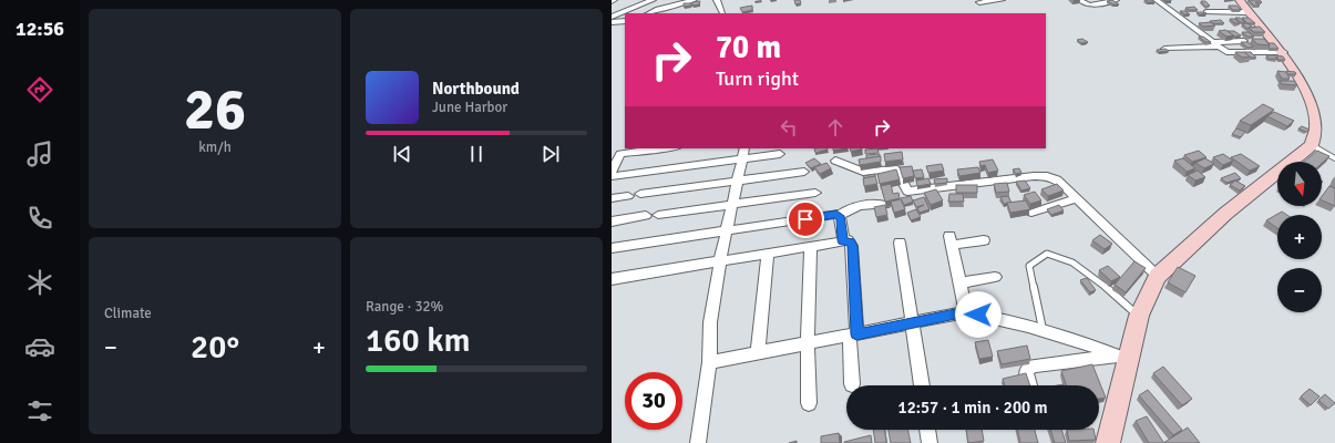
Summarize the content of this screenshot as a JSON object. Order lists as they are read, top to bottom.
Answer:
{
  "north": "bottom",
  "page": {
    "tabs": "12:56",
    "tile": [
      ["26", "km/h"],
      "Climate",
      ["Range · 32%", "160 km"]
    ],
    "turn": ["70 m", "Turn right"],
    "song": ["Northbound", "June Harbor"],
    "map_buttons": ["+", "−"],
    "heat": ["−", "20°", "+"],
    "limit": "30",
    "trip": "12:57 · 1 min · 200 m"
  }
}
